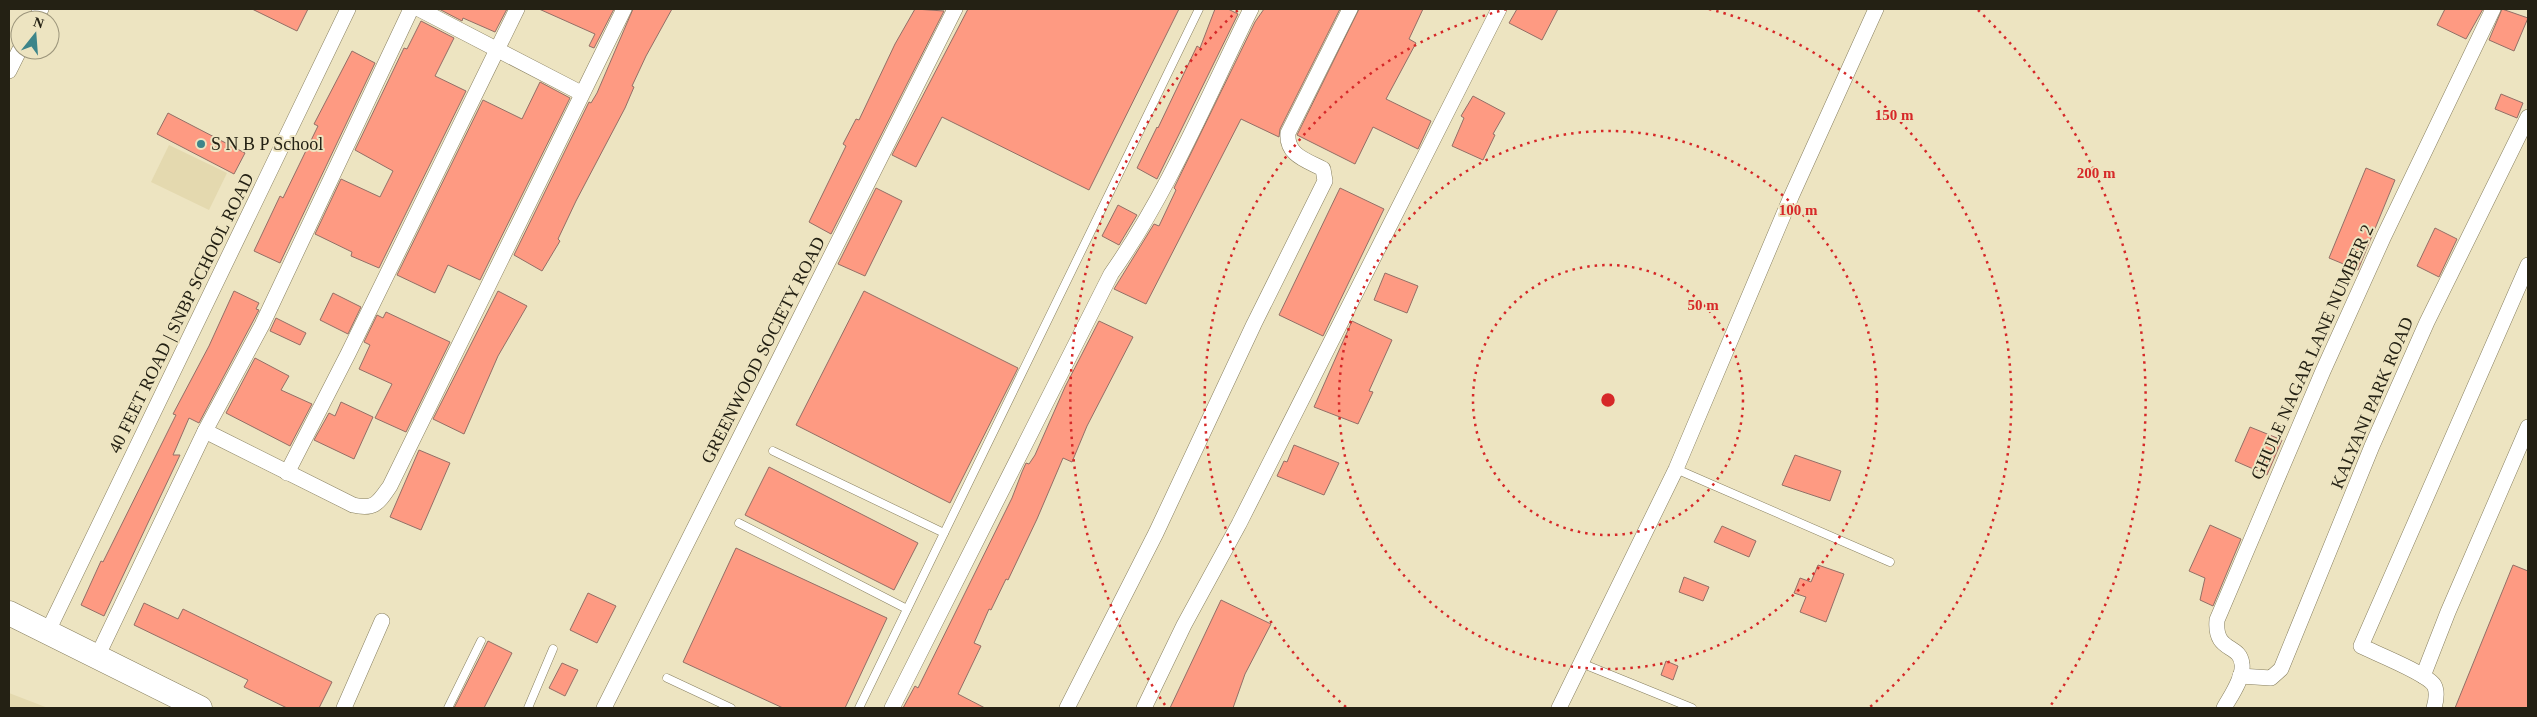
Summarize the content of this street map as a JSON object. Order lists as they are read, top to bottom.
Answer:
{
  "streets": {
    "street": [
      "40 FEET ROAD | SNBP SCHOOL ROAD",
      "GREENWOOD SOCIETY ROAD",
      "GHULE NAGAR LANE NUMBER 2",
      "KALYANI PARK ROAD"
    ]
  },
  "crossings": [
    ["GHULE NAGAR LANE NUMBER 2", "KALYANI PARK ROAD"]
  ],
  "places": ["S N B P School"],
  "north": "top",
  "rings": [
    "150 m",
    "200 m",
    "100 m",
    "50 m"
  ]
}
